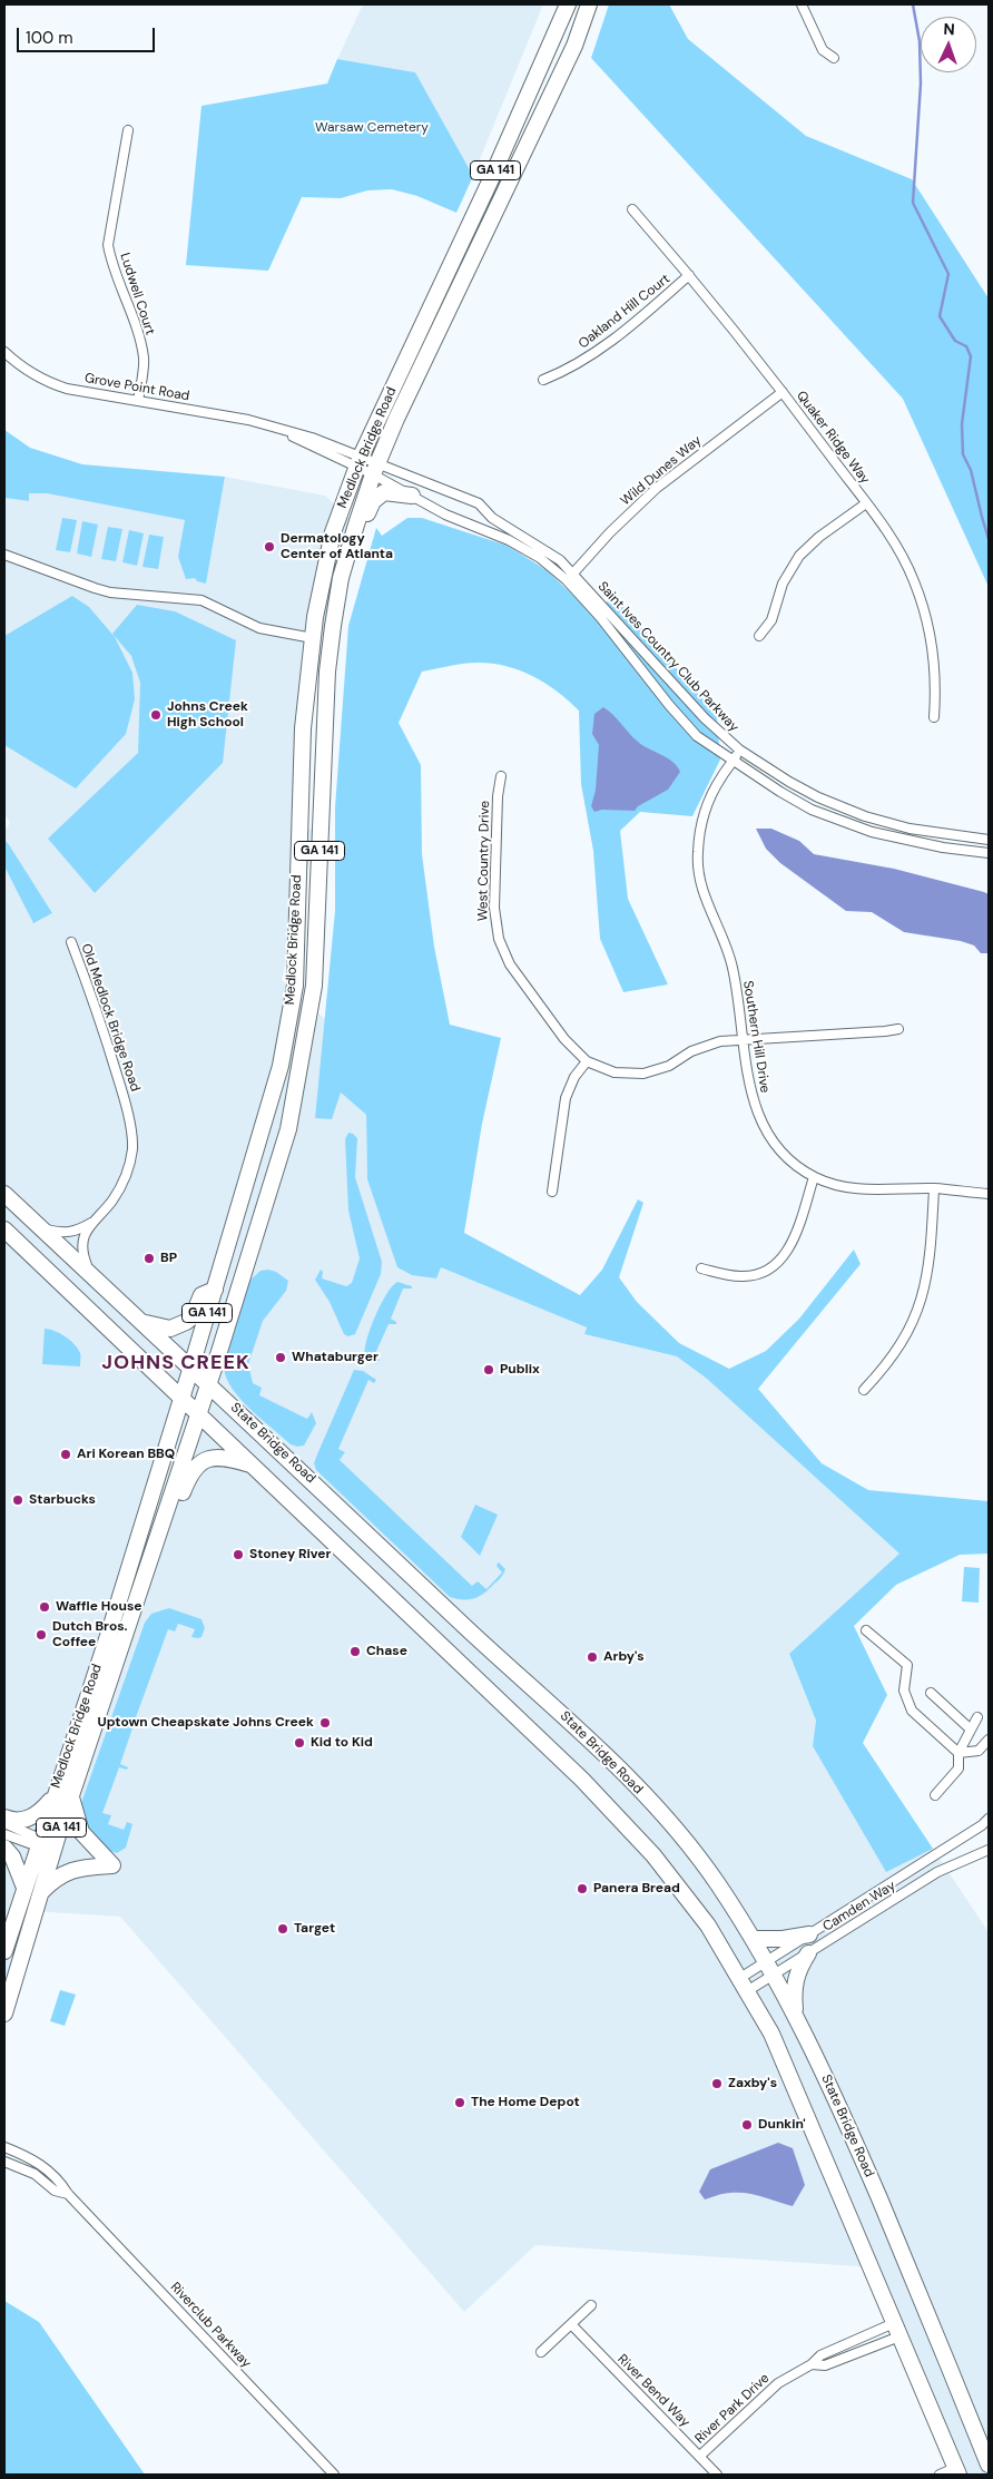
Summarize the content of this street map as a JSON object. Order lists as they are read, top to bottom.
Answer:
{
  "streets": {
    "highway": ["GA 141", "Medlock Bridge Road", "State Bridge Road"],
    "street": [
      "Ludwell Court",
      "Oakland Hill Court",
      "Grove Point Road",
      "Quaker Ridge Way",
      "Wild Dunes Way",
      "Saint Ives Country Club Parkway",
      "West Country Drive",
      "Old Medlock Bridge Road",
      "Southern Hill Drive",
      "Camden Way",
      "Riverclub Parkway",
      "River Bend Way",
      "River Park Drive"
    ]
  },
  "crossings": [
    ["Ludwell Court", "Grove Point Road"],
    ["Oakland Hill Court", "Quaker Ridge Way"],
    ["Grove Point Road", "Medlock Bridge Road"],
    ["Grove Point Road", "Saint Ives Country Club Parkway"],
    ["Quaker Ridge Way", "Wild Dunes Way"],
    ["Medlock Bridge Road", "Saint Ives Country Club Parkway"],
    ["Medlock Bridge Road", "State Bridge Road"],
    ["Wild Dunes Way", "Saint Ives Country Club Parkway"],
    ["Saint Ives Country Club Parkway", "Southern Hill Drive"],
    ["West Country Drive", "Southern Hill Drive"],
    ["Old Medlock Bridge Road", "State Bridge Road"],
    ["State Bridge Road", "Camden Way"],
    ["River Bend Way", "River Park Drive"]
  ],
  "districts": ["JOHNS CREEK"],
  "parks": ["Warsaw Cemetery"],
  "places": [
    "Dermatology Center of Atlanta",
    "Johns Creek High School",
    "BP",
    "Whataburger",
    "Publix",
    "Ari Korean BBQ",
    "Starbucks",
    "Stoney River",
    "Waffle House",
    "Dutch Bros. Coffee",
    "Chase",
    "Arby's",
    "Uptown Cheapskate Johns Creek",
    "Kid to Kid",
    "Panera Bread",
    "Target",
    "Zaxby's",
    "The Home Depot",
    "Dunkin'"
  ],
  "scale_bar": "100 m",
  "north": "top"
}
